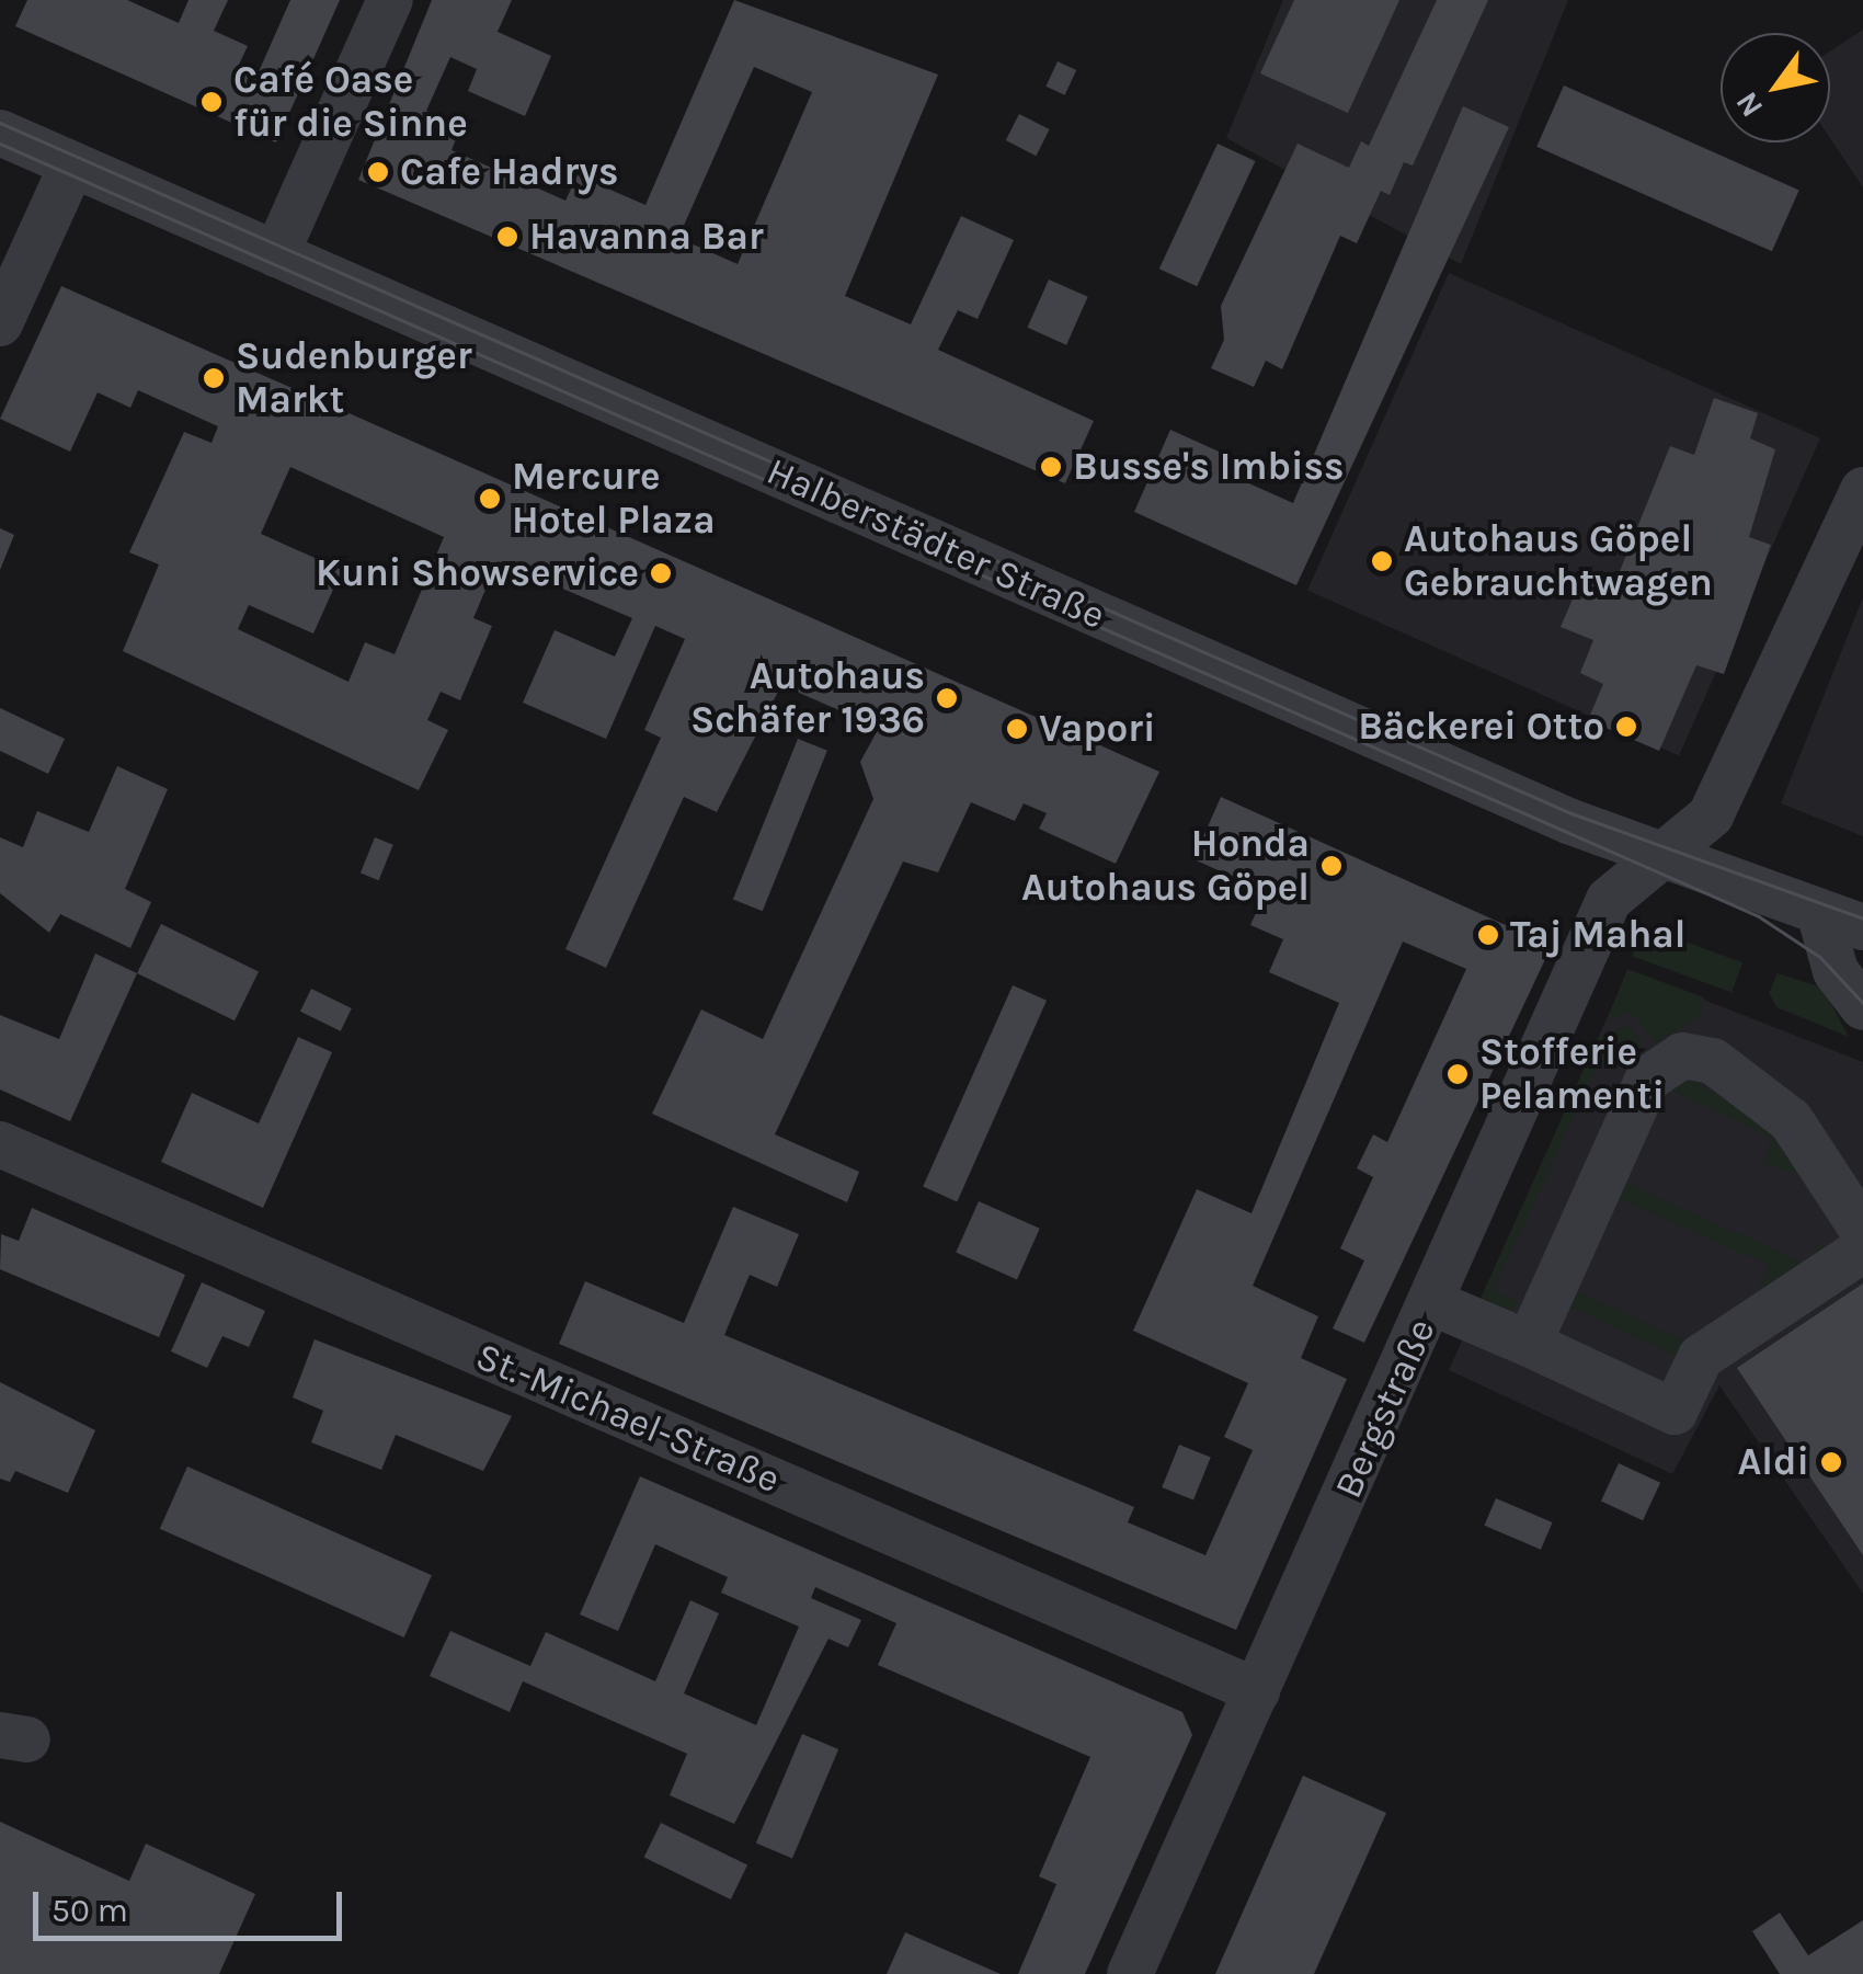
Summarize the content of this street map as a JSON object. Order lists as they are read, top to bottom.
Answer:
{
  "streets": {
    "street": ["Halberstädter Straße", "Bergstraße", "St.-Michael-Straße"]
  },
  "crossings": [
    ["Halberstädter Straße", "Bergstraße"],
    ["Bergstraße", "St.-Michael-Straße"]
  ],
  "places": [
    "Café Oase für die Sinne",
    "Cafe Hadrys",
    "Havanna Bar",
    "Sudenburger Markt",
    "Busse's Imbiss",
    "Mercure Hotel Plaza",
    "Autohaus Göpel Gebrauchtwagen",
    "Kuni Showservice",
    "Autohaus Schäfer 1936",
    "Bäckerei Otto",
    "Vapori",
    "Honda Autohaus Göpel",
    "Taj Mahal",
    "Stofferie Pelamenti",
    "Aldi"
  ],
  "scale_bar": "50 m",
  "north": "bottom left"
}
